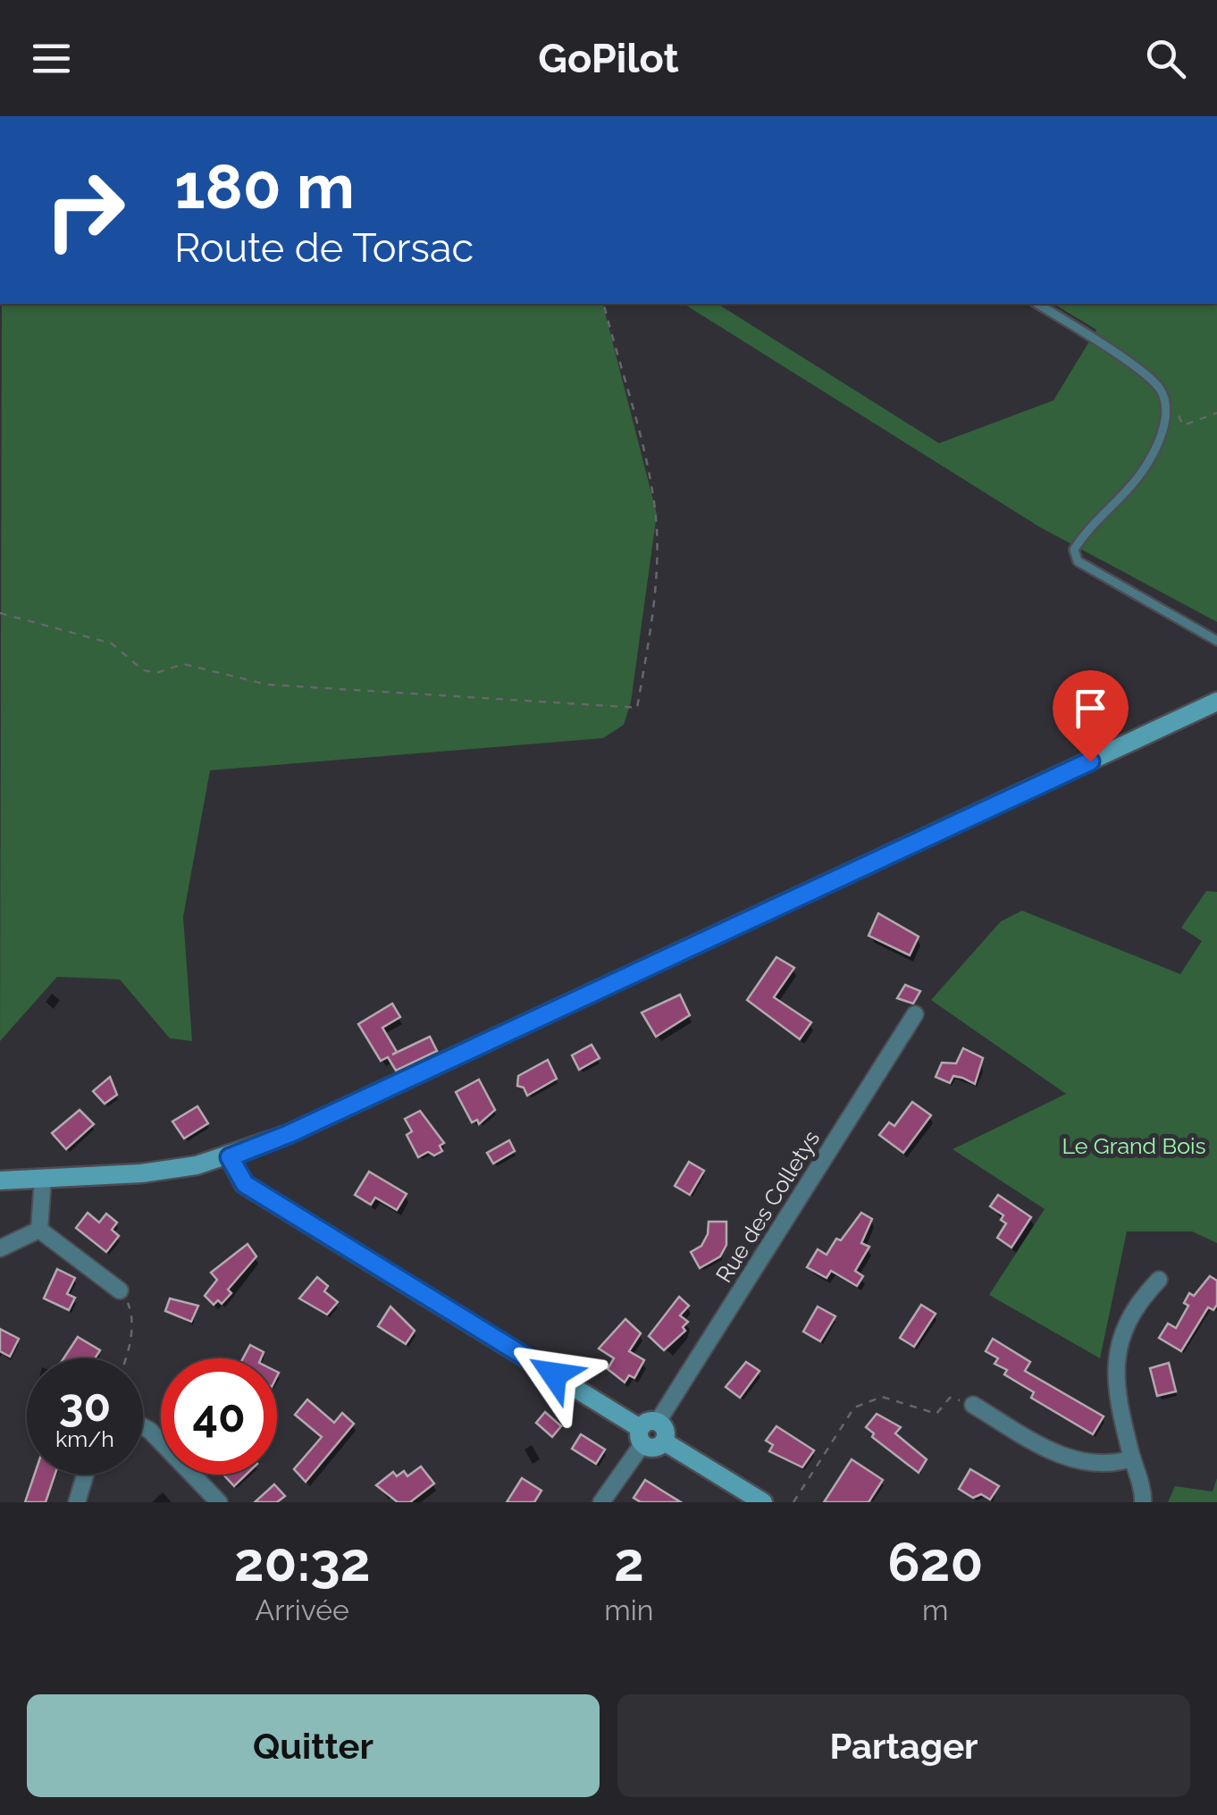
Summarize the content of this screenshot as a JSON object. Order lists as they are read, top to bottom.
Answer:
{
  "streets": {
    "street": ["Rue des Colletys"]
  },
  "parks": ["Le Grand Bois"],
  "page": {
    "header": "GoPilot",
    "turn": ["180 m", "Route de Torsac"],
    "speed": "30 km/h",
    "limit": "40",
    "eta": [
      "20:32",
      "Arrivée",
      "2",
      "min",
      "620",
      "m"
    ],
    "buttons": ["Quitter", "Partager"]
  }
}
